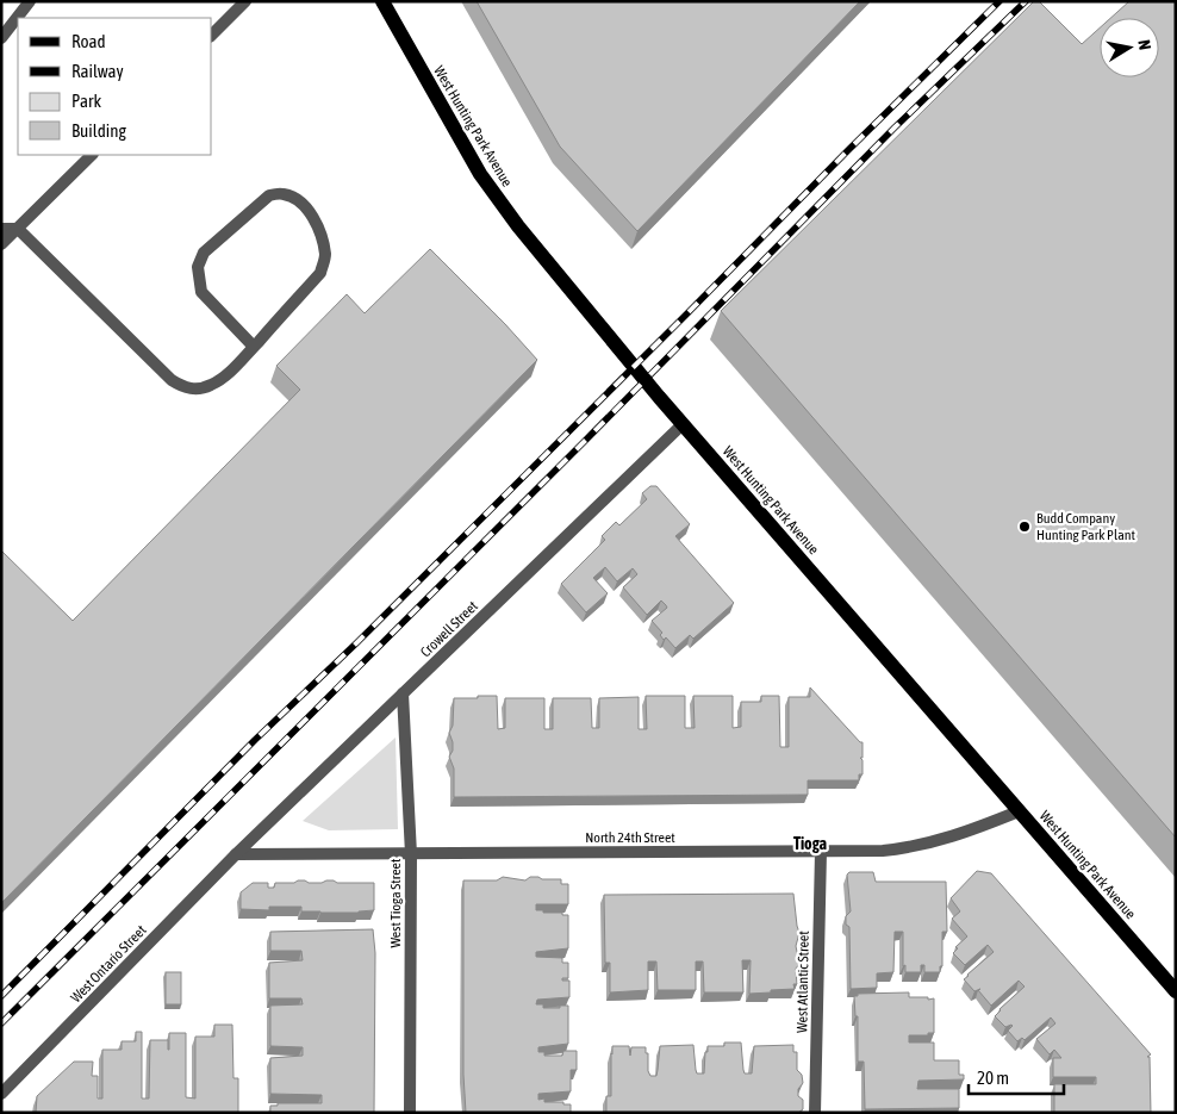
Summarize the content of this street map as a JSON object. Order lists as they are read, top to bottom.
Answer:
{
  "streets": {
    "main road": ["West Hunting Park Avenue"],
    "street": [
      "Crowell Street",
      "North 24th Street",
      "West Tioga Street",
      "West Ontario Street",
      "West Atlantic Street"
    ]
  },
  "crossings": [
    ["West Hunting Park Avenue", "Crowell Street"],
    ["West Hunting Park Avenue", "North 24th Street"],
    ["Crowell Street", "North 24th Street"],
    ["Crowell Street", "West Tioga Street"],
    ["Crowell Street", "West Ontario Street"],
    ["North 24th Street", "West Tioga Street"],
    ["North 24th Street", "West Ontario Street"],
    ["North 24th Street", "West Atlantic Street"]
  ],
  "districts": ["Tioga"],
  "places": ["Budd Company Hunting Park Plant"],
  "legend": [
    "Road",
    "Railway",
    "Park",
    "Building"
  ],
  "scale_bar": "20 m",
  "north": "right"
}
